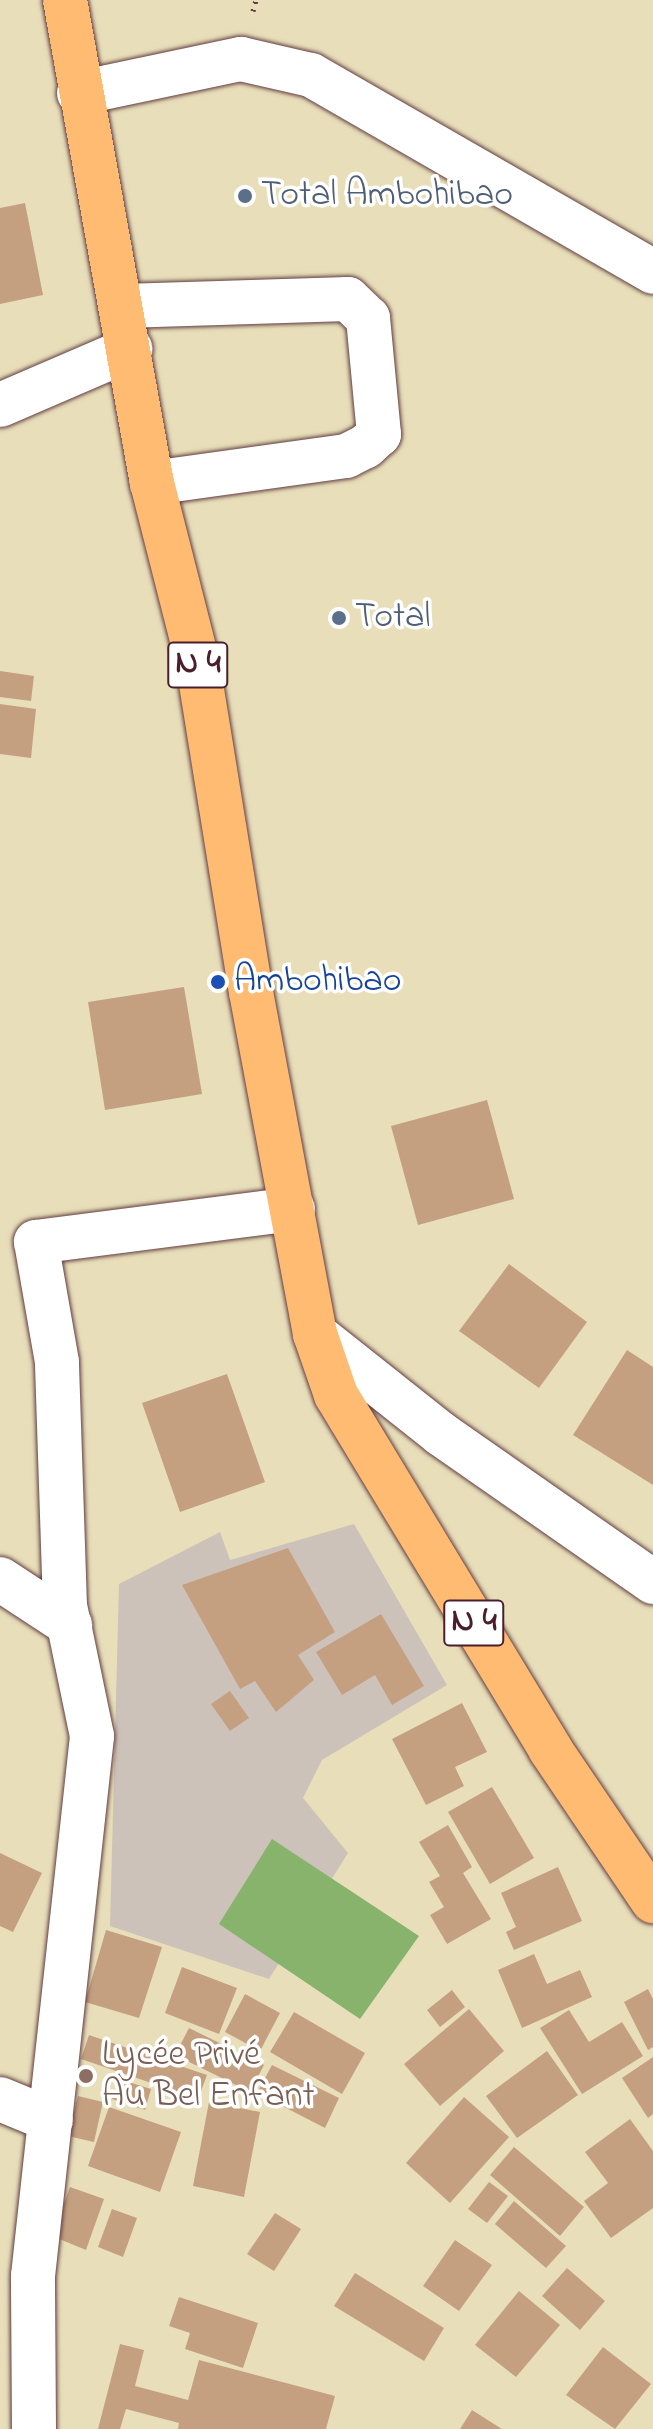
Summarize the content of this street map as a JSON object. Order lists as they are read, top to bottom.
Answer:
{
  "streets": {
    "main road": ["N 4"]
  },
  "places": [
    "Total Ambohibao",
    "Total",
    "Ambohibao",
    "Lycée Privé Au Bel Enfant"
  ]
}
